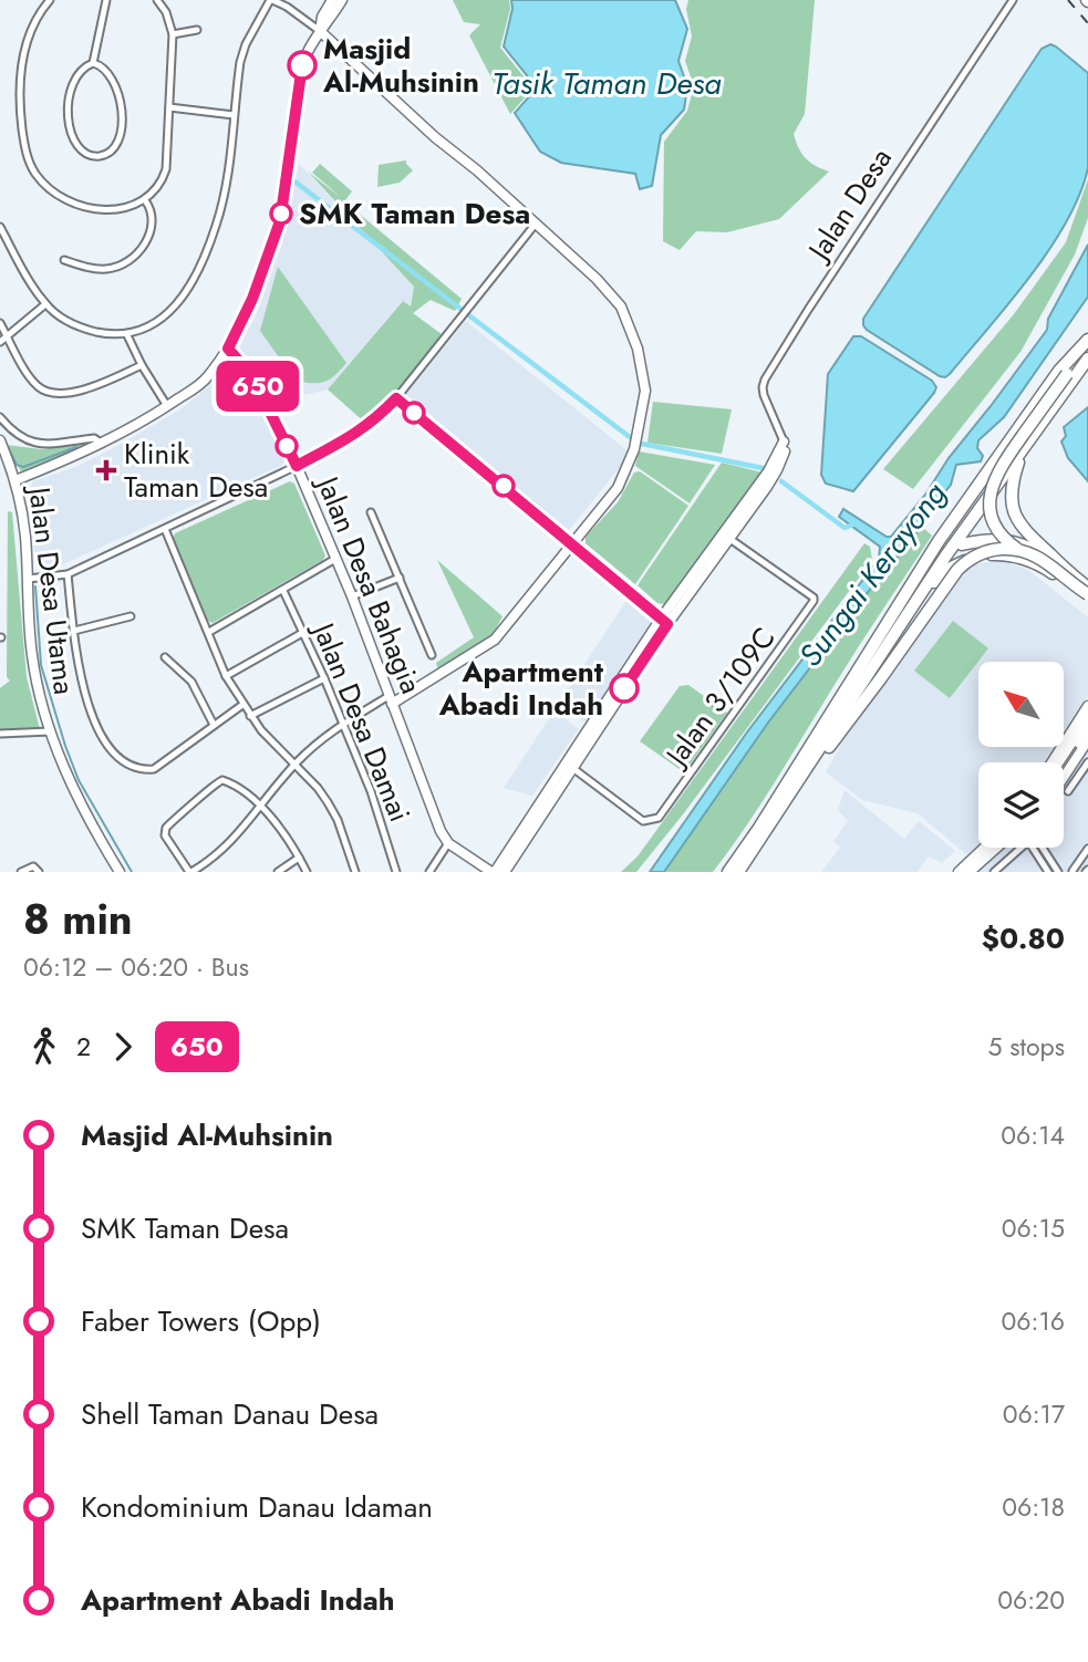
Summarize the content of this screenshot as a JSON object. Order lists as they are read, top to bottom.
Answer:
{
  "streets": {
    "street": [
      "Jalan Desa",
      "Jalan Desa Bahagia",
      "Jalan Desa Utama",
      "Jalan 3/109C",
      "Jalan Desa Damai"
    ]
  },
  "crossings": [
    ["Jalan Desa", "Jalan 3/109C"]
  ],
  "water": ["Tasik Taman Desa", "Sungai Kerayong"],
  "places": {
    "other": ["Masjid Al-Muhsinin", "SMK Taman Desa", "Apartment Abadi Indah"],
    "health": ["Klinik Taman Desa"]
  },
  "lines": ["bus line 650"],
  "north": "top left",
  "page": {
    "on_map": "650",
    "heading": ["8 min", "06:12 – 06:20 · Bus", "$0.80"],
    "legs": ["2", "650", "5 stops"],
    "list": [
      {
        "name": "Masjid Al-Muhsinin",
        "value": "06:14"
      },
      {
        "name": "SMK Taman Desa",
        "value": "06:15"
      },
      {
        "name": "Faber Towers (Opp)",
        "value": "06:16"
      },
      {
        "name": "Shell Taman Danau Desa",
        "value": "06:17"
      },
      {
        "name": "Kondominium Danau Idaman",
        "value": "06:18"
      },
      {
        "name": "Apartment Abadi Indah",
        "value": "06:20"
      }
    ]
  }
}
